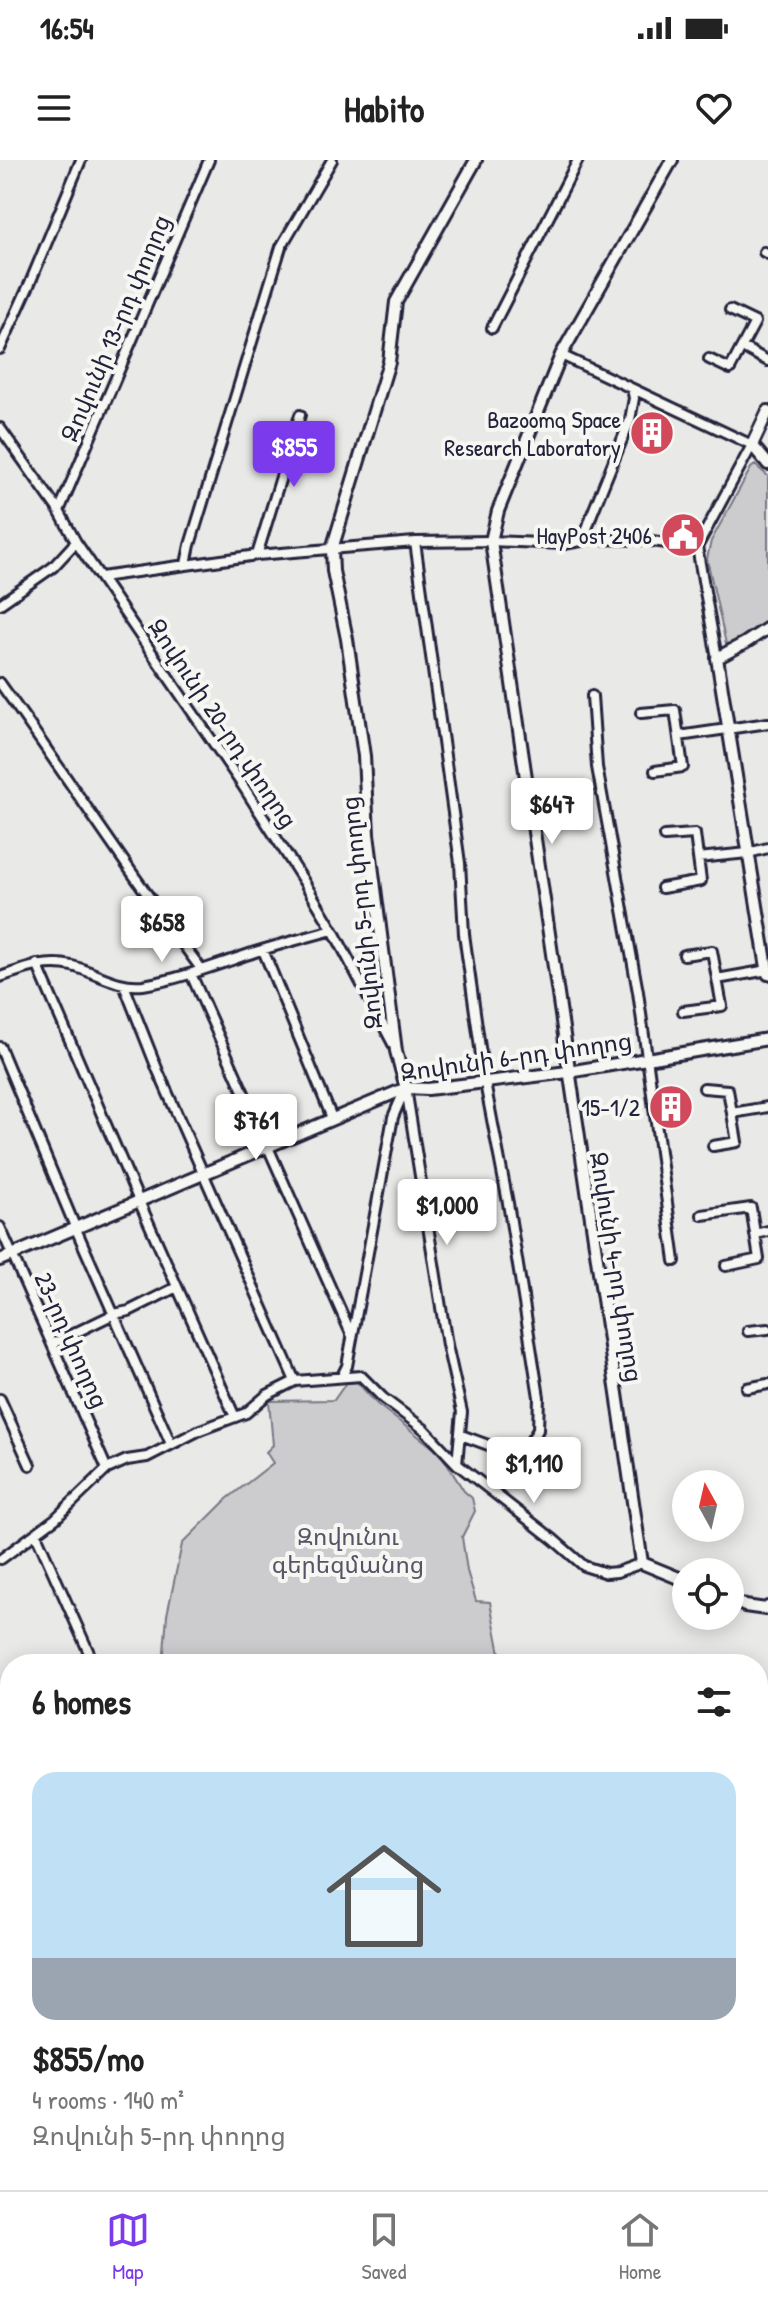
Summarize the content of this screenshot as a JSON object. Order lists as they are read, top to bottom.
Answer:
{
  "streets": {
    "street": [
      "Զովունի 13-րդ փողոց",
      "Զովունի 20-րդ փողոց",
      "Զովունի 5-րդ փողոց",
      "Զովունի 6-րդ փողոց",
      "Զովունի 4-րդ փողոց",
      "23-րդ փողոց"
    ]
  },
  "crossings": [
    ["Զովունի 13-րդ փողոց", "Զովունի 20-րդ փողոց"],
    ["Զովունի 20-րդ փողոց", "Զովունի 5-րդ փողոց"],
    ["Զովունի 5-րդ փողոց", "Զովունի 6-րդ փողոց"],
    ["Զովունի 6-րդ փողոց", "Զովունի 4-րդ փողոց"],
    ["Զովունի 6-րդ փողոց", "23-րդ փողոց"]
  ],
  "parks": ["Զովունու գերեզմանոց"],
  "places": {
    "building": ["Bazoomq Space Research Laboratory", "15-1/2"],
    "public building": ["HayPost 2406"]
  },
  "north": "top",
  "page": {
    "status": "16:54",
    "header": "Habito",
    "price": [
      "$855",
      "$647",
      "$658",
      "$761",
      "$1,000",
      "$1,110"
    ],
    "heading": "6 homes",
    "list": [
      {
        "name": "$855/mo",
        "note": "4 rooms · 140 m² · Զովունի 5-րդ փողոց"
      }
    ],
    "tabs": ["Map", "Saved", "Home"]
  }
}
